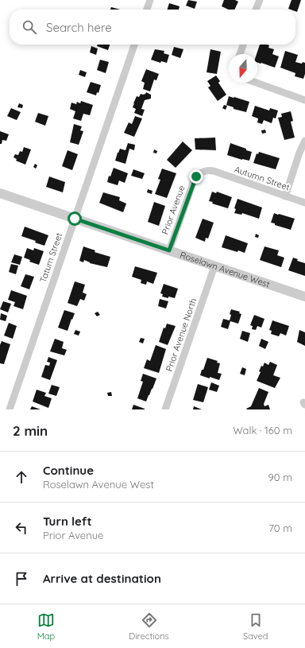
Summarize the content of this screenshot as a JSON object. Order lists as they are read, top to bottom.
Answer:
{
  "streets": {
    "street": [
      "Autumn Street",
      "Prior Avenue",
      "Tatum Street",
      "Roselawn Avenue West",
      "Prior Avenue North"
    ]
  },
  "crossings": [
    ["Autumn Street", "Prior Avenue"],
    ["Prior Avenue", "Roselawn Avenue West"],
    ["Tatum Street", "Roselawn Avenue West"],
    ["Roselawn Avenue West", "Prior Avenue North"]
  ],
  "north": "bottom",
  "page": {
    "search": "Search here",
    "heading": ["2 min", "Walk · 160 m"],
    "list": [
      ["Continue", "Roselawn Avenue West", "90 m"],
      ["Turn left", "Prior Avenue", "70 m"],
      "Arrive at destination"
    ],
    "nav": ["Map", "Directions", "Saved"]
  }
}
